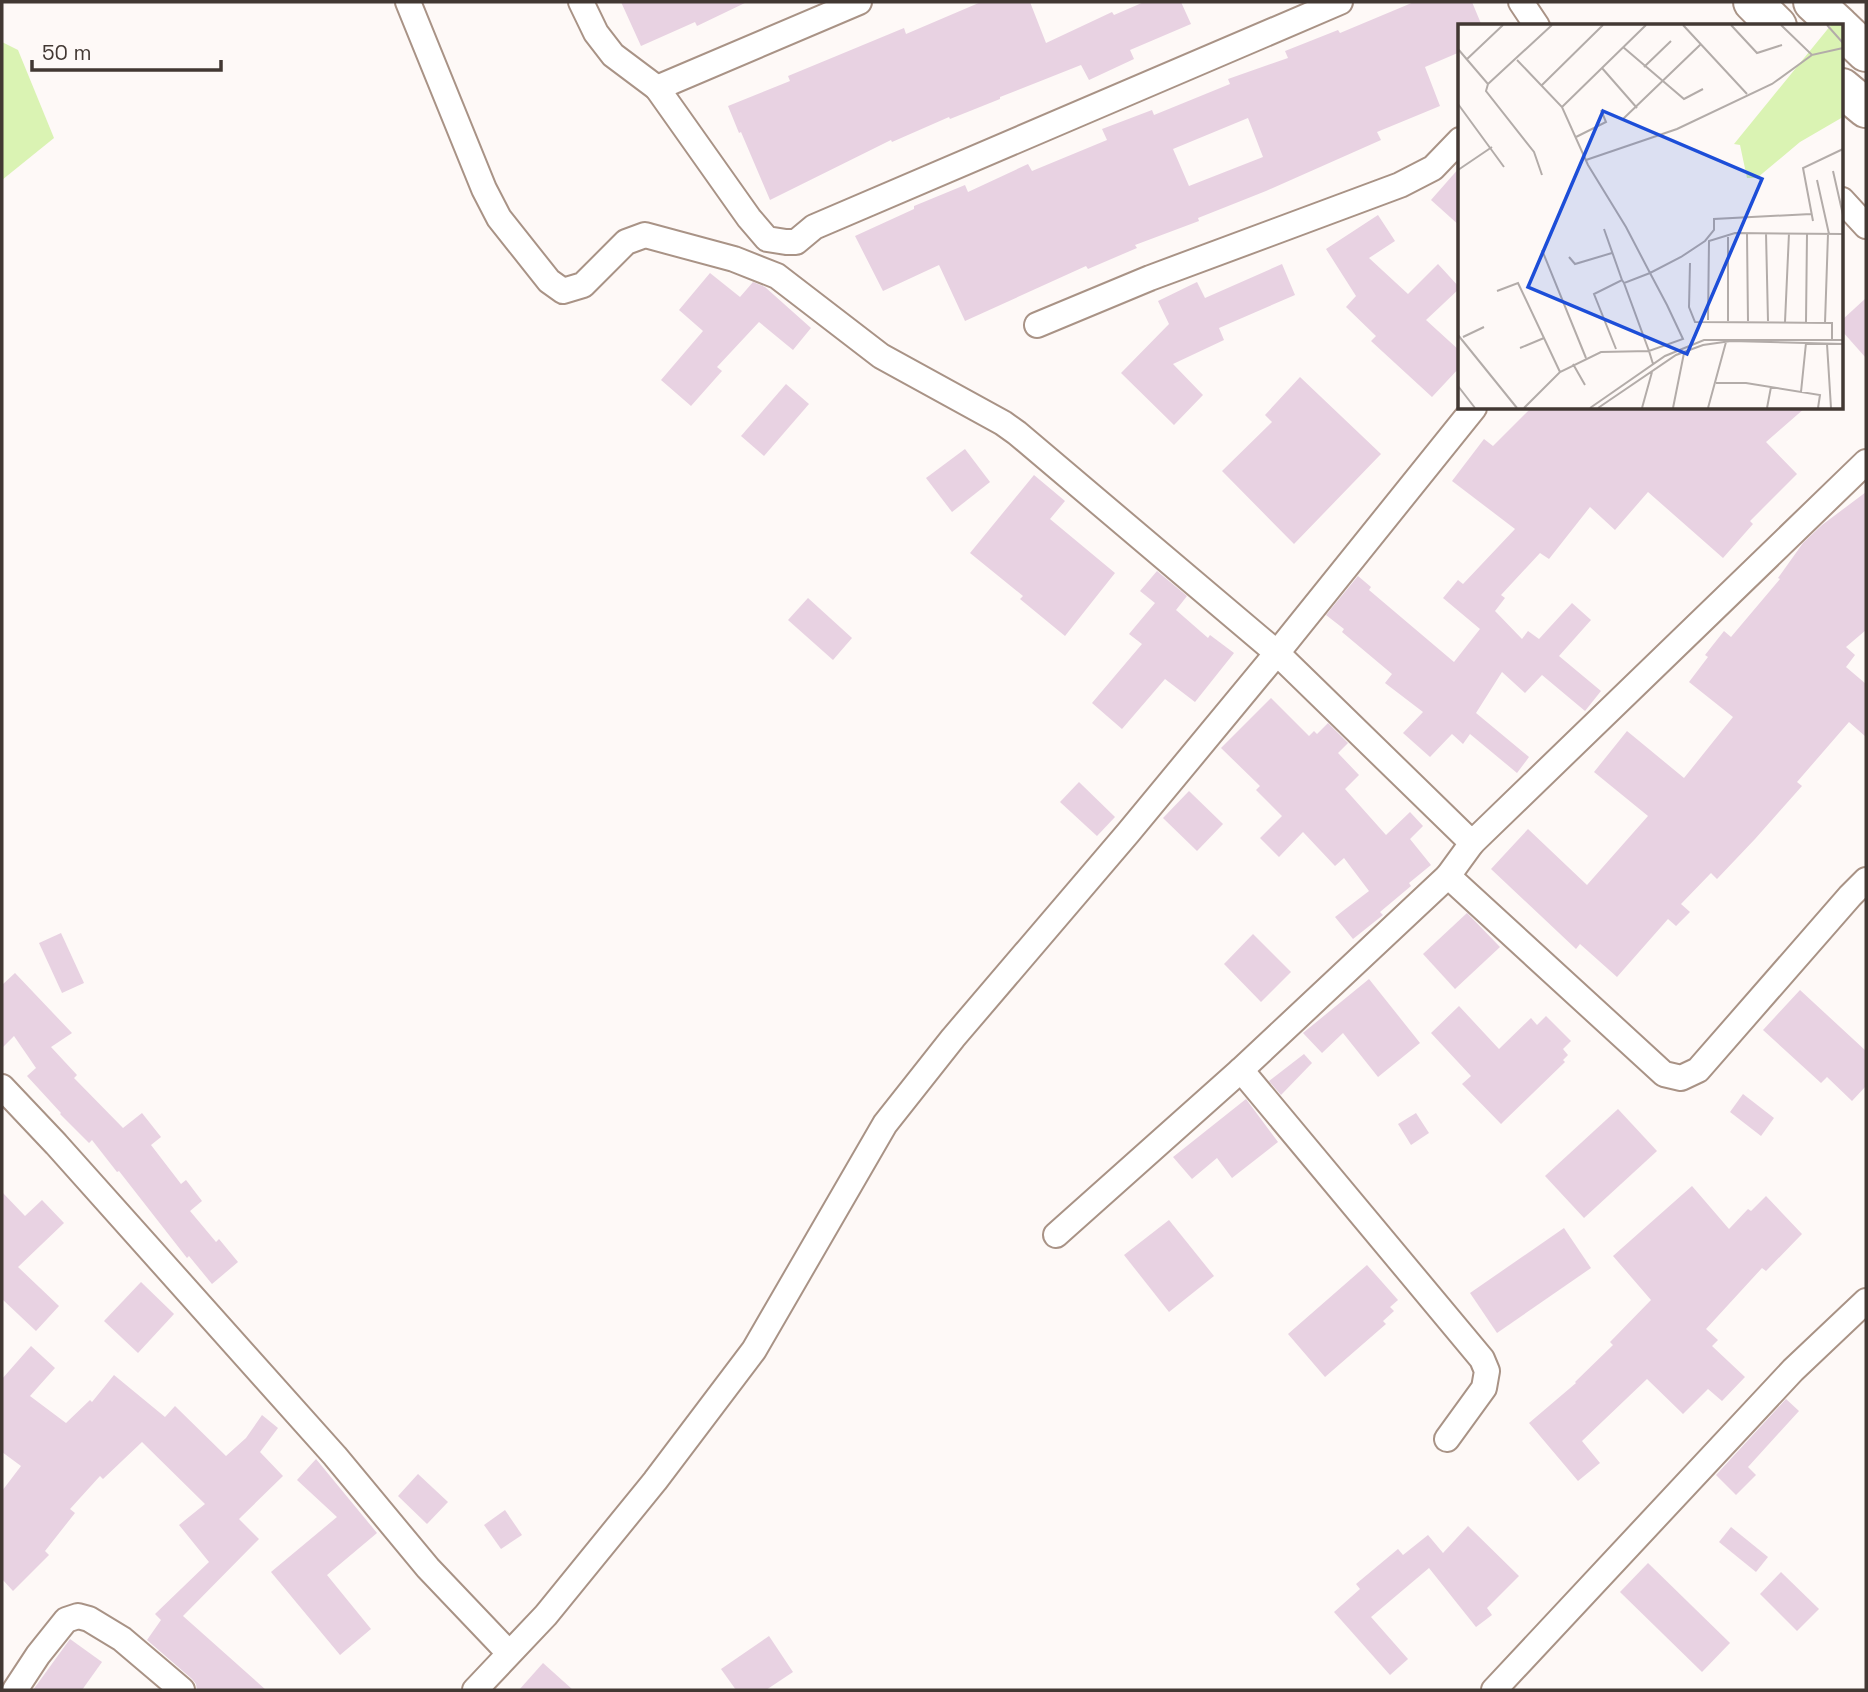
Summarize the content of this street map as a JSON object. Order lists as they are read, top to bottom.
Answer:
{
  "scale_bar": "50 m"
}
